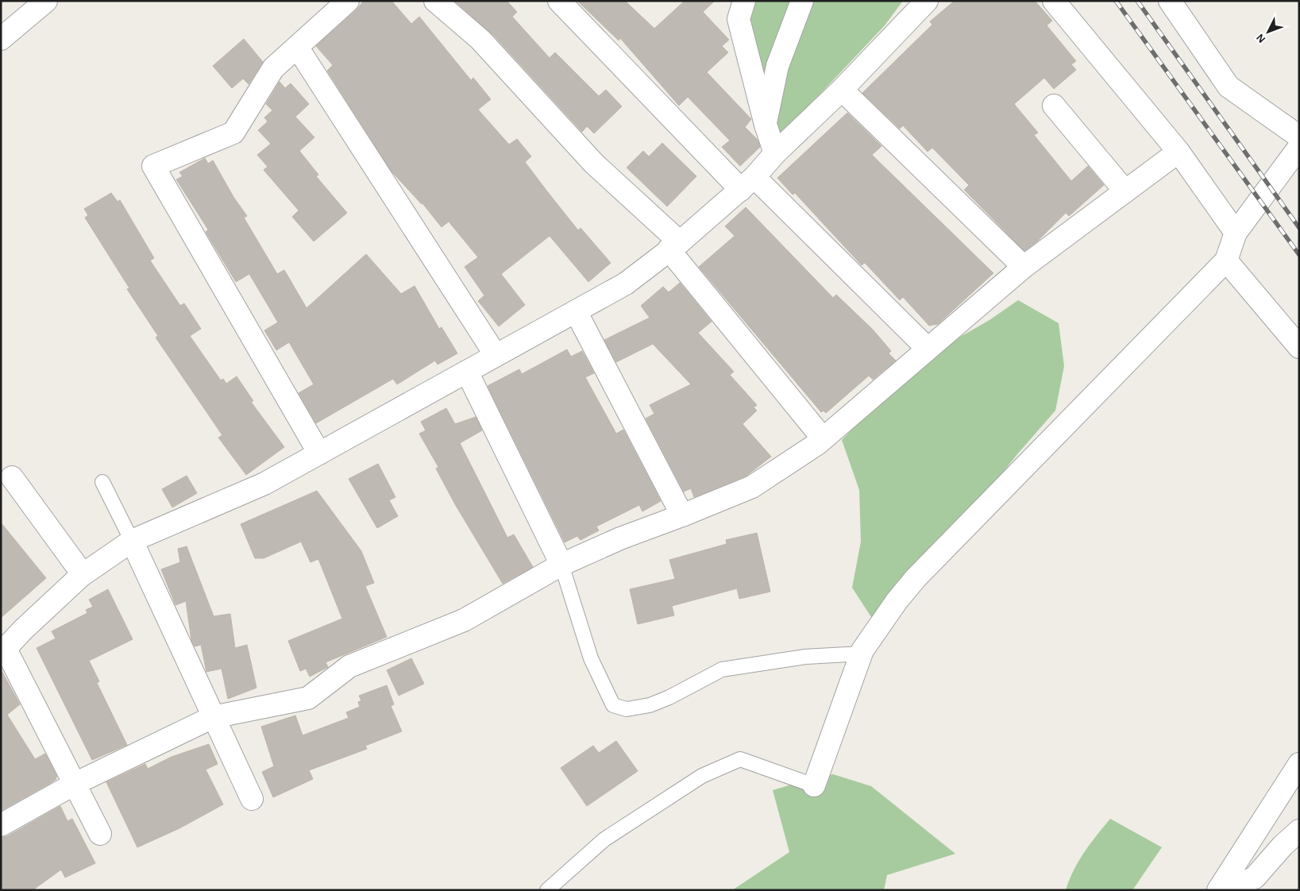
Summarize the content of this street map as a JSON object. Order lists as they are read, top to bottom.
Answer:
{
  "north": "bottom left"
}
